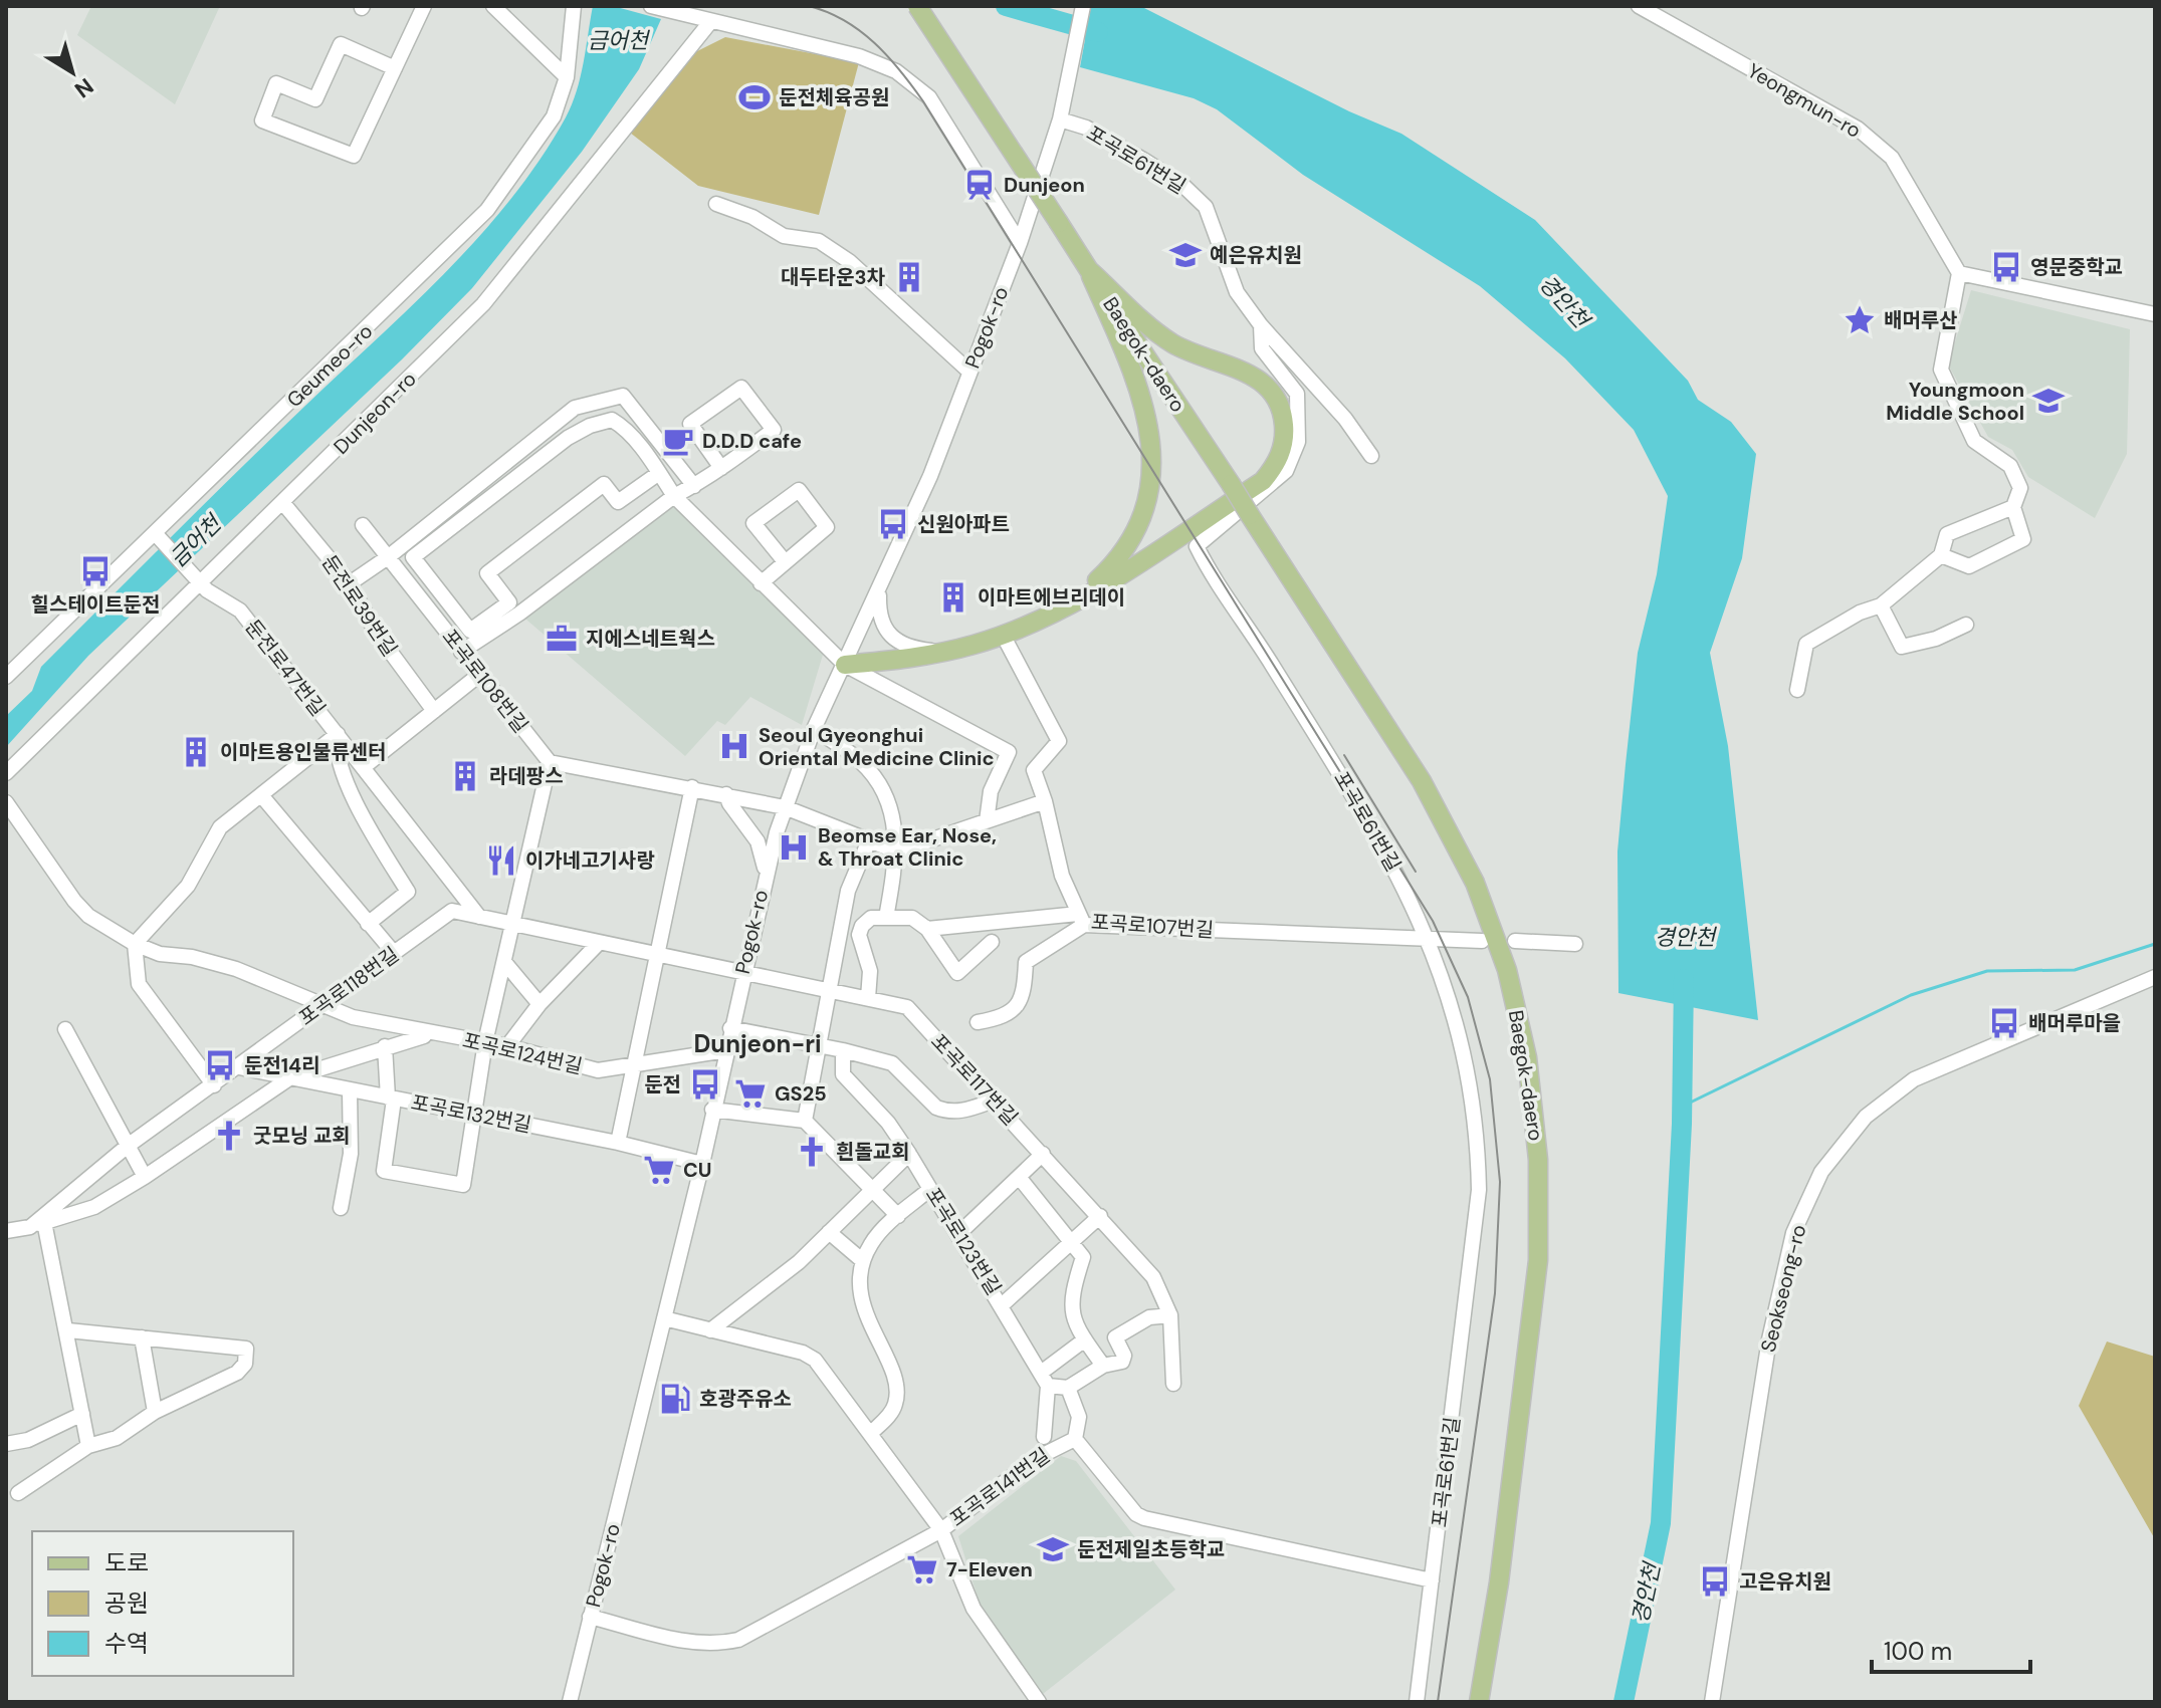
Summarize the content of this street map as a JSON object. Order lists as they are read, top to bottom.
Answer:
{
  "streets": {
    "main road": ["Baegok-daero"],
    "street": [
      "Yeongmun-ro",
      "포곡로61번길",
      "Pogok-ro",
      "Geumeo-ro",
      "Dunjeon-ro",
      "둔전로39번길",
      "둔전로47번길",
      "포곡로108번길",
      "포곡로107번길",
      "포곡로118번길",
      "포곡로124번길",
      "포곡로117번길",
      "포곡로132번길",
      "포곡로123번길",
      "Seokseong-ro",
      "포곡로141번길"
    ]
  },
  "crossings": [
    ["포곡로61번길", "Pogok-ro"],
    ["포곡로61번길", "포곡로107번길"],
    ["Pogok-ro", "포곡로118번길"],
    ["Pogok-ro", "포곡로124번길"],
    ["Pogok-ro", "포곡로117번길"],
    ["Pogok-ro", "포곡로132번길"],
    ["Pogok-ro", "포곡로141번길"],
    ["Geumeo-ro", "둔전로47번길"],
    ["Dunjeon-ro", "둔전로39번길"],
    ["Dunjeon-ro", "둔전로47번길"],
    ["둔전로47번길", "포곡로118번길"],
    ["포곡로118번길", "포곡로124번길"],
    ["포곡로118번길", "포곡로117번길"],
    ["포곡로118번길", "포곡로132번길"]
  ],
  "districts": ["Dunjeon-ri"],
  "water": ["금어천", "경안천"],
  "places": {
    "sports": ["둔전체육공원"],
    "station": ["Dunjeon"],
    "school or university": ["예은유치원", "Youngmoon Middle School", "둔전제일초등학교"],
    "bus stop": [
      "영문중학교",
      "신원아파트",
      "힐스테이트둔전",
      "배머루마을",
      "둔전14리",
      "둔전",
      "고은유치원"
    ],
    "building": [
      "대두타운3차",
      "이마트에브리데이",
      "이마트용인물류센터",
      "라데팡스"
    ],
    "place": ["배머루산"],
    "cafe": ["D.D.D cafe"],
    "office": ["지에스네트웍스"],
    "hospital": ["Seoul Gyeonghui Oriental Medicine Clinic", "Beomse Ear, Nose, & Throat Clinic"],
    "restaurant": ["이가네고기사랑"],
    "supermarket": ["GS25", "CU", "7-Eleven"],
    "church": ["굿모닝 교회", "흰돌교회"],
    "fuel station": ["호광주유소"]
  },
  "legend": ["도로", "공원", "수역"],
  "scale_bar": "100 m",
  "north": "bottom right"
}
